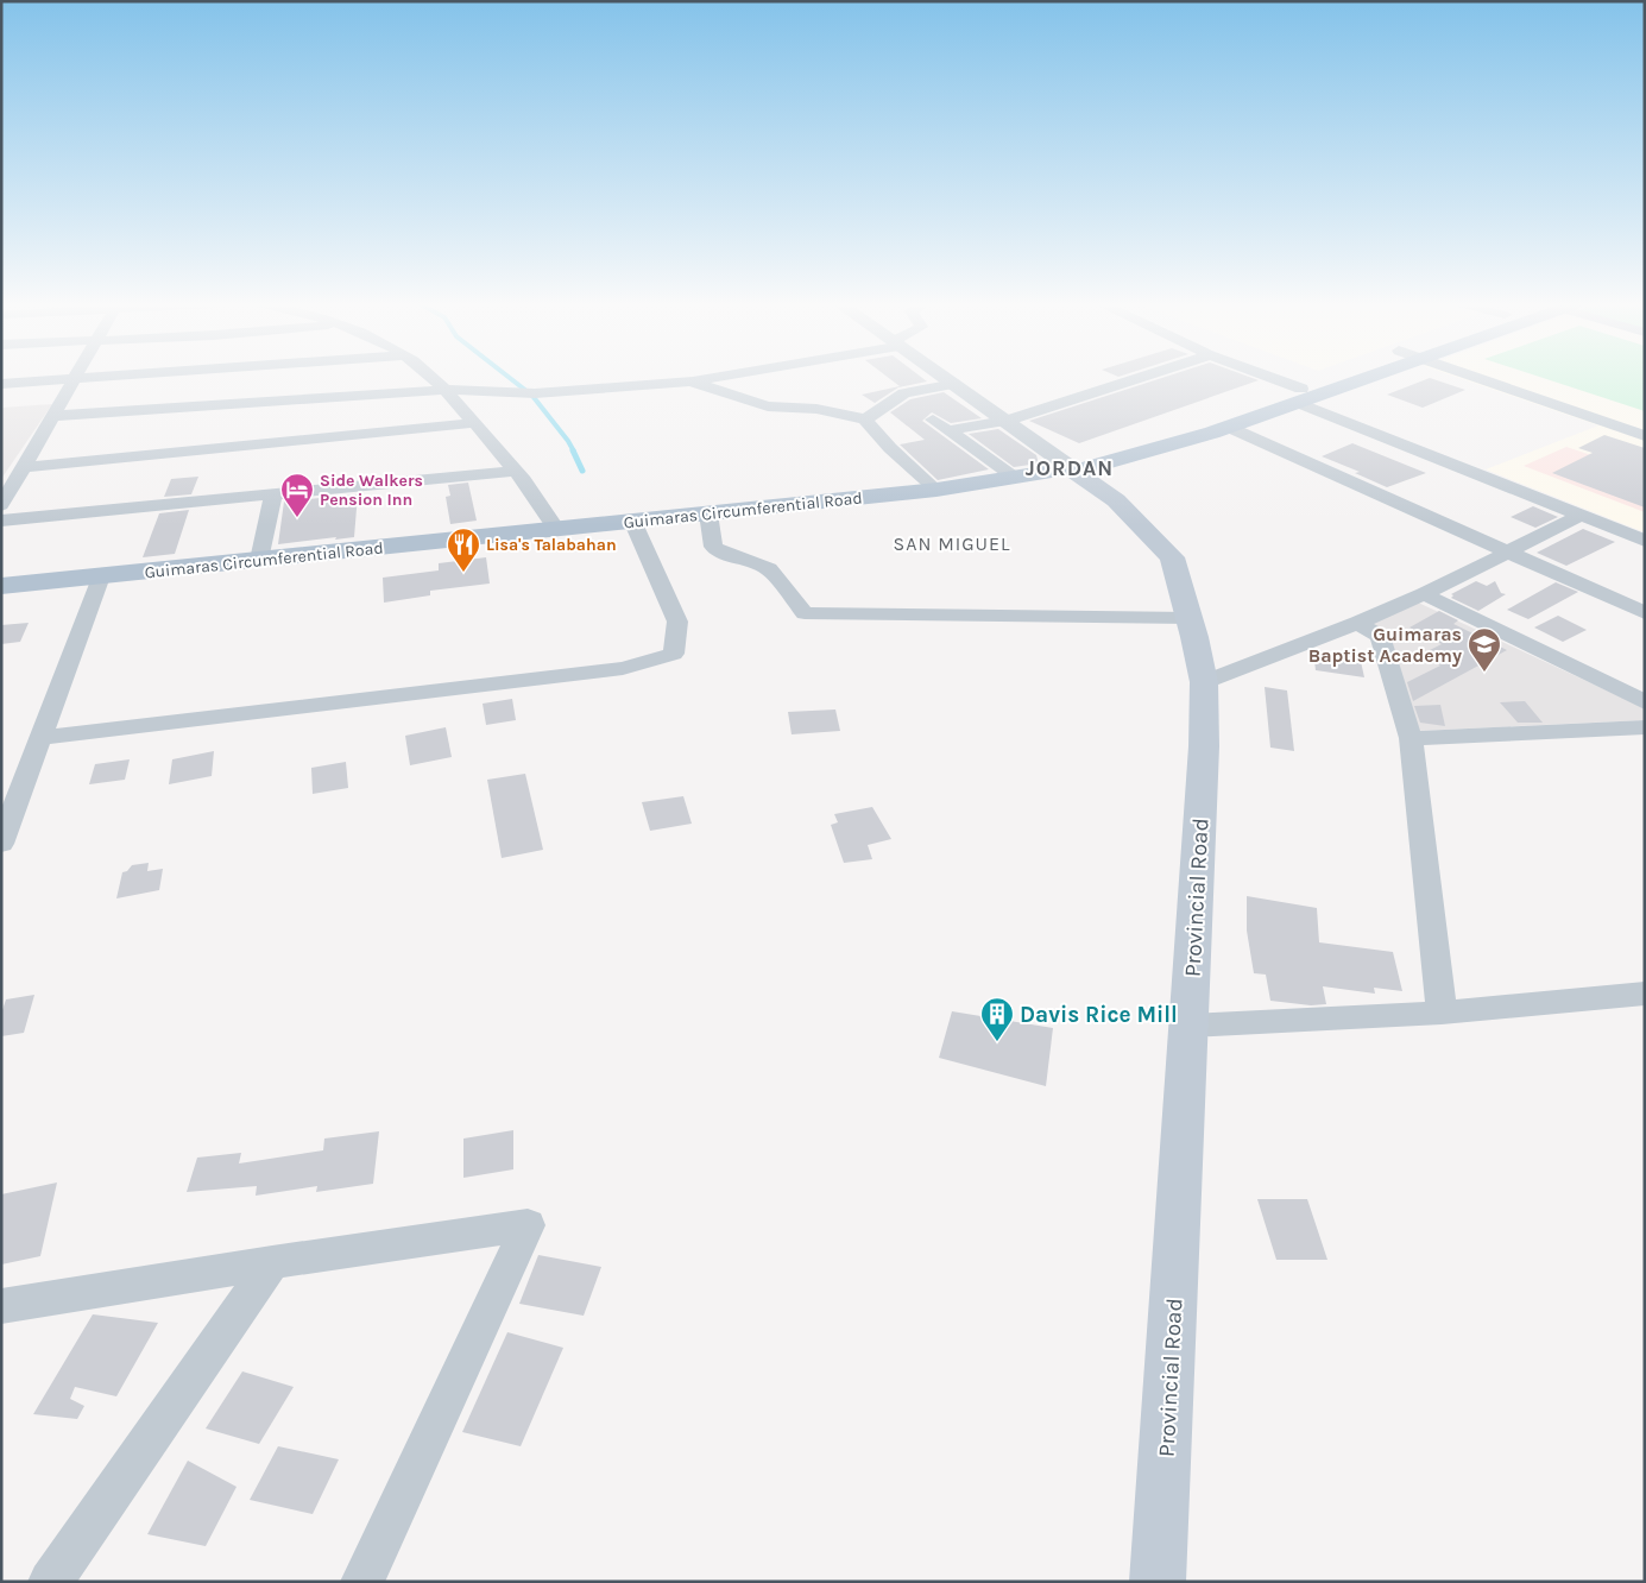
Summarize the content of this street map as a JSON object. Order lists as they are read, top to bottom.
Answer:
{
  "streets": {
    "main road": ["Guimaras Circumferential Road", "Provincial Road"]
  },
  "crossings": [
    ["Guimaras Circumferential Road", "Provincial Road"]
  ],
  "districts": ["JORDAN", "SAN MIGUEL"],
  "places": {
    "hotel": ["Side Walkers Pension Inn"],
    "restaurant": ["Lisa's Talabahan"],
    "school or university": ["Guimaras Baptist Academy"],
    "building": ["Davis Rice Mill"]
  }
}
